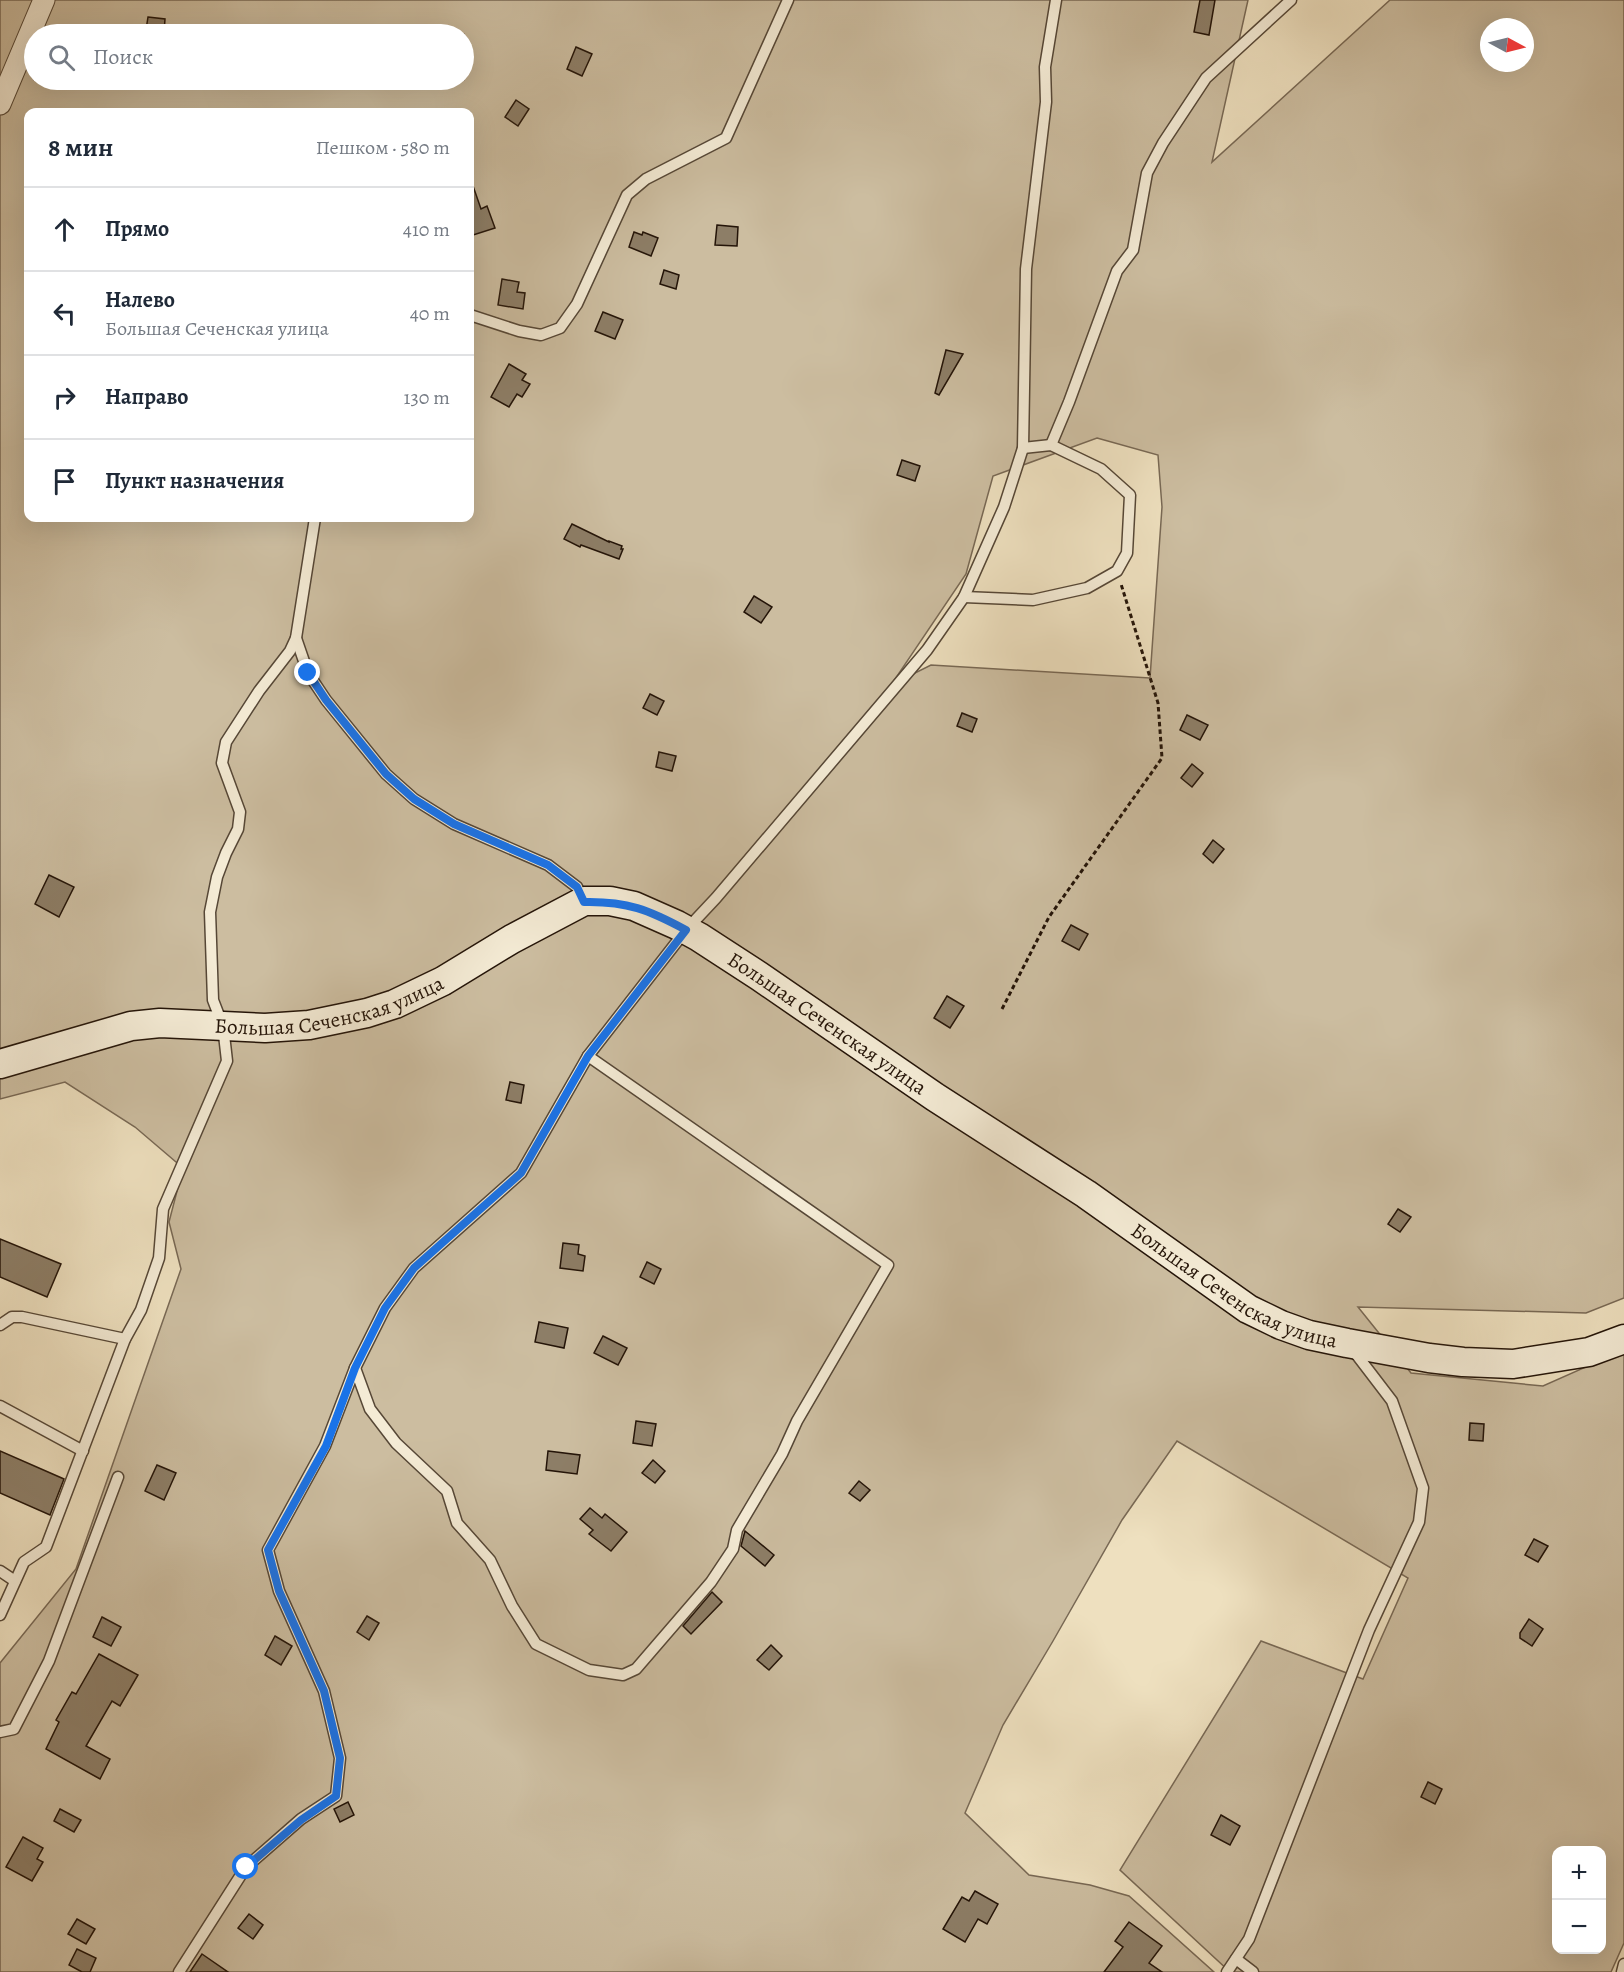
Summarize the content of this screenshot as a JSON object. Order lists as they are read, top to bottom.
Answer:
{
  "streets": {
    "street": ["Большая Сеченская улица"]
  },
  "north": "right",
  "page": {
    "search": "Поиск",
    "heading": ["8 мин", "Пешком · 580 m"],
    "list": [
      ["Прямо", "410 m"],
      ["Налево", "Большая Сеченская улица", "40 m"],
      ["Направо", "130 m"],
      "Пункт назначения"
    ],
    "map_buttons": ["+", "−"]
  }
}
